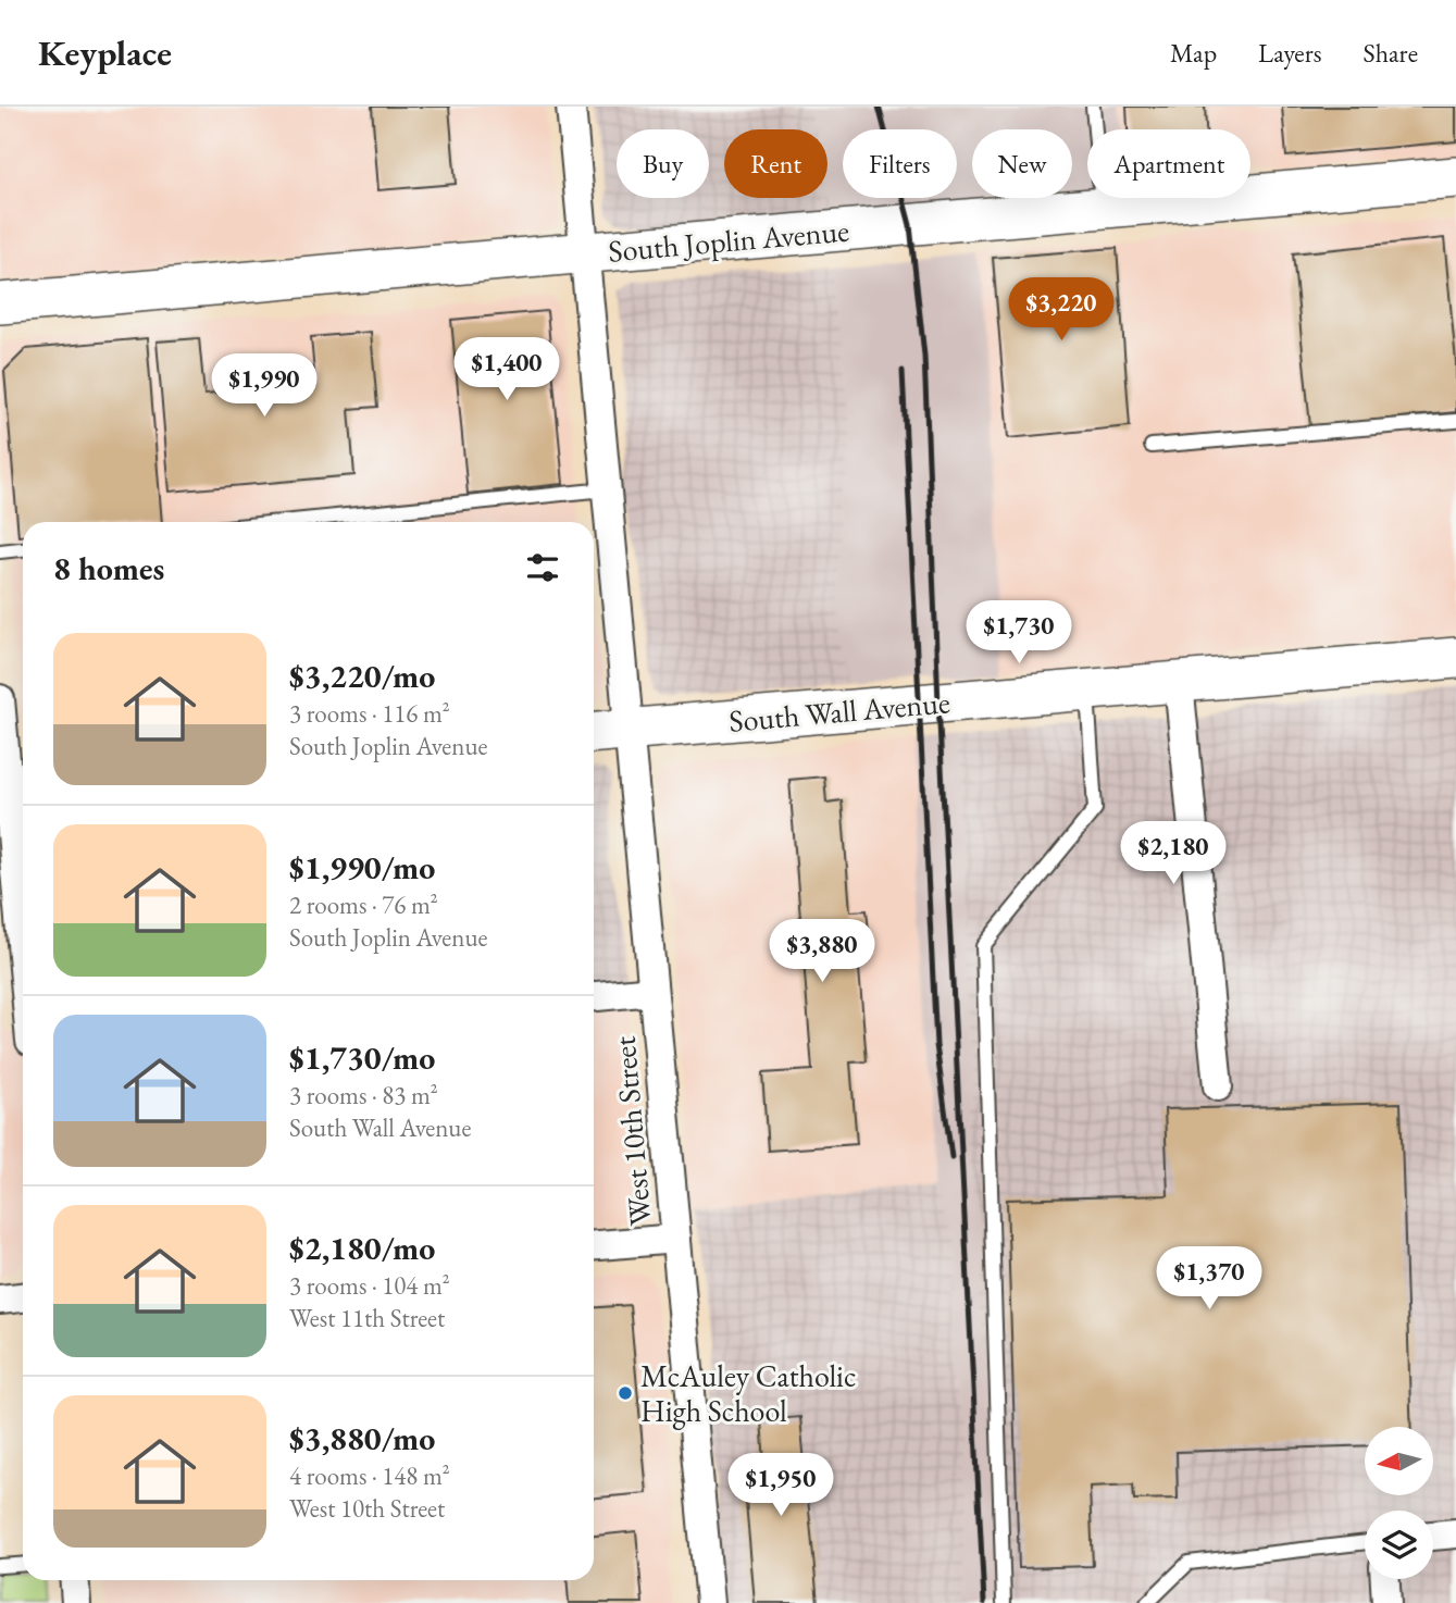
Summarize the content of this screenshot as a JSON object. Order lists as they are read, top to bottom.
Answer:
{
  "streets": {
    "street": ["South Joplin Avenue", "South Wall Avenue", "West 10th Street"]
  },
  "crossings": [
    ["South Joplin Avenue", "West 10th Street"],
    ["South Wall Avenue", "West 10th Street"]
  ],
  "places": ["McAuley Catholic High School"],
  "north": "left",
  "page": {
    "header": "Keyplace",
    "nav": ["Map", "Layers", "Share"],
    "chip": [
      "Buy",
      "Rent",
      "Filters",
      "New",
      "Apartment"
    ],
    "price": [
      "$3,220",
      "$1,400",
      "$1,990",
      "$1,730",
      "$2,180",
      "$3,880",
      "$1,370",
      "$1,950"
    ],
    "heading": "8 homes",
    "list": [
      {
        "name": "$3,220/mo",
        "note": "3 rooms · 116 m² · South Joplin Avenue"
      },
      {
        "name": "$1,990/mo",
        "note": "2 rooms · 76 m² · South Joplin Avenue"
      },
      {
        "name": "$1,730/mo",
        "note": "3 rooms · 83 m² · South Wall Avenue"
      },
      {
        "name": "$2,180/mo",
        "note": "3 rooms · 104 m² · West 11th Street"
      },
      {
        "name": "$3,880/mo",
        "note": "4 rooms · 148 m² · West 10th Street"
      }
    ]
  }
}
